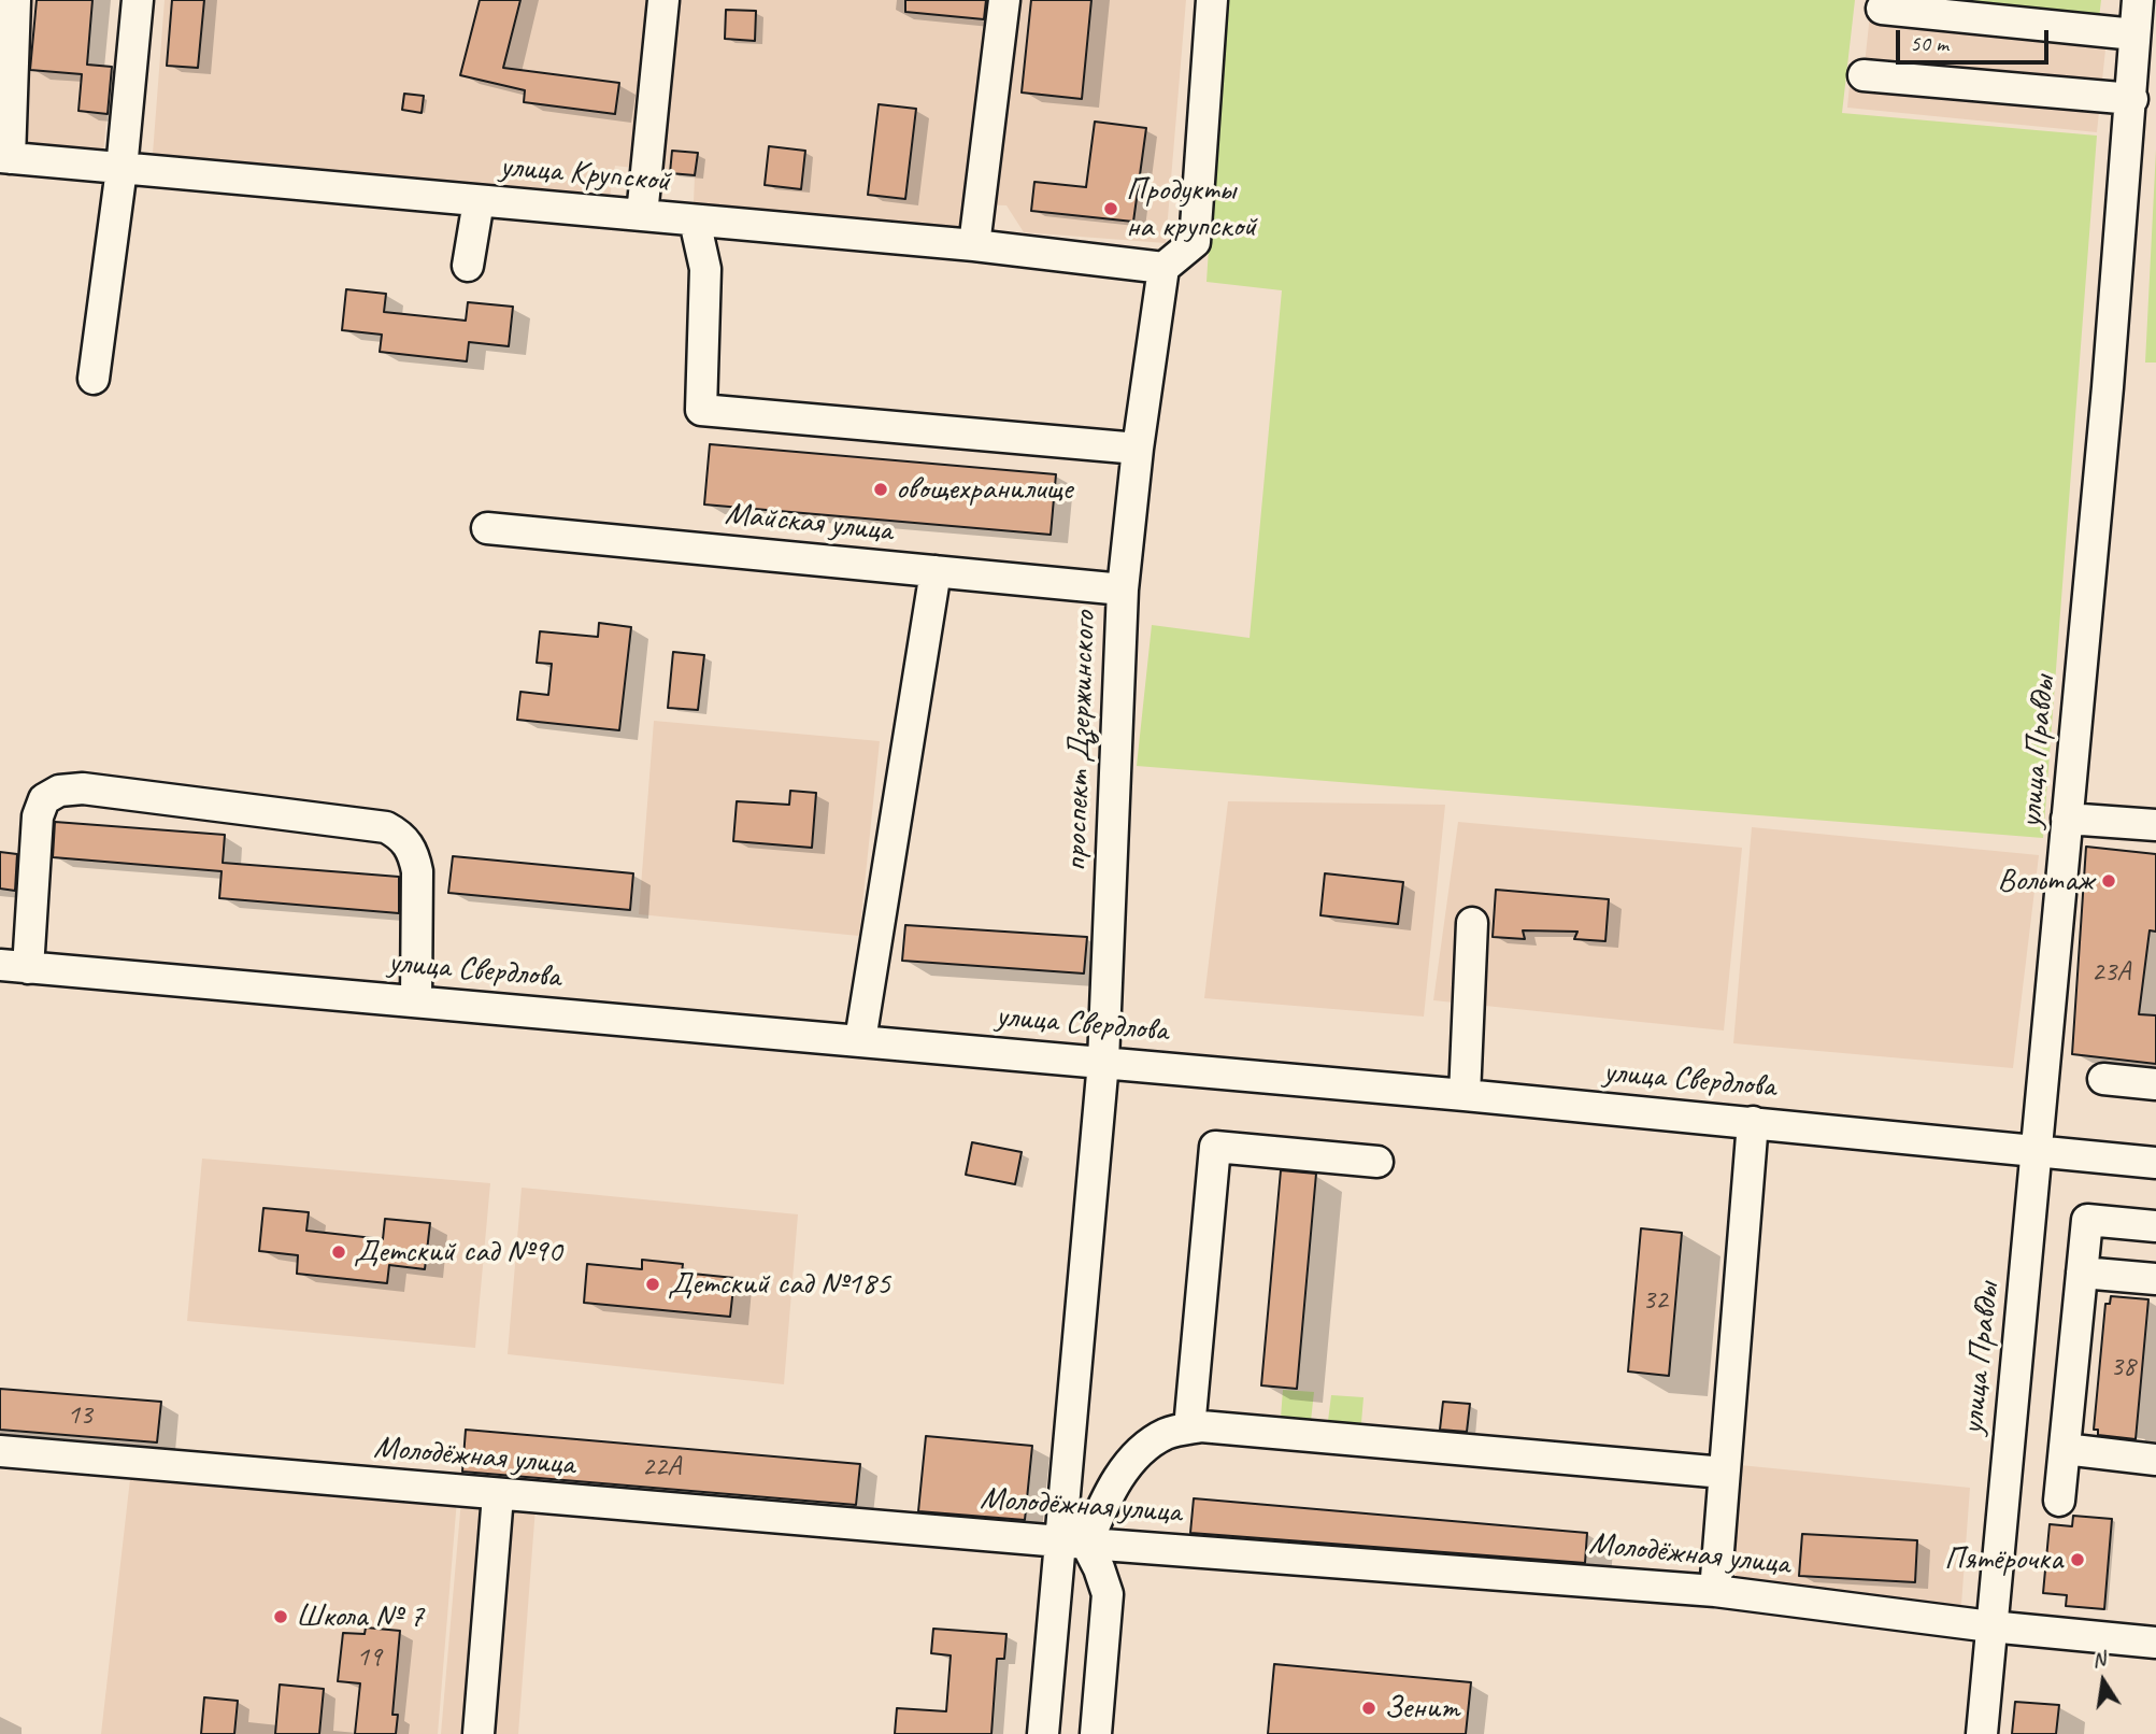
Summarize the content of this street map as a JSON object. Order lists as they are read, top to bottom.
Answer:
{
  "streets": {
    "street": [
      "улица Крупской",
      "Майская улица",
      "проспект Дзержинского",
      "улица Правды",
      "улица Свердлова",
      "Молодёжная улица"
    ]
  },
  "crossings": [
    ["улица Крупской", "проспект Дзержинского"],
    ["Майская улица", "проспект Дзержинского"],
    ["проспект Дзержинского", "улица Свердлова"],
    ["проспект Дзержинского", "Молодёжная улица"],
    ["улица Правды", "улица Свердлова"],
    ["улица Правды", "Молодёжная улица"]
  ],
  "places": [
    "Продукты на крупской",
    "овощехранилище",
    "Вольтаж",
    "Детский сад №90",
    "Детский сад №185",
    "Пятёрочка",
    "Школа № 7",
    "Зенит"
  ],
  "house_numbers": [
    "23А",
    "32",
    "38",
    "13",
    "22А",
    "19"
  ],
  "scale_bar": "50 m",
  "north": "top"
}
